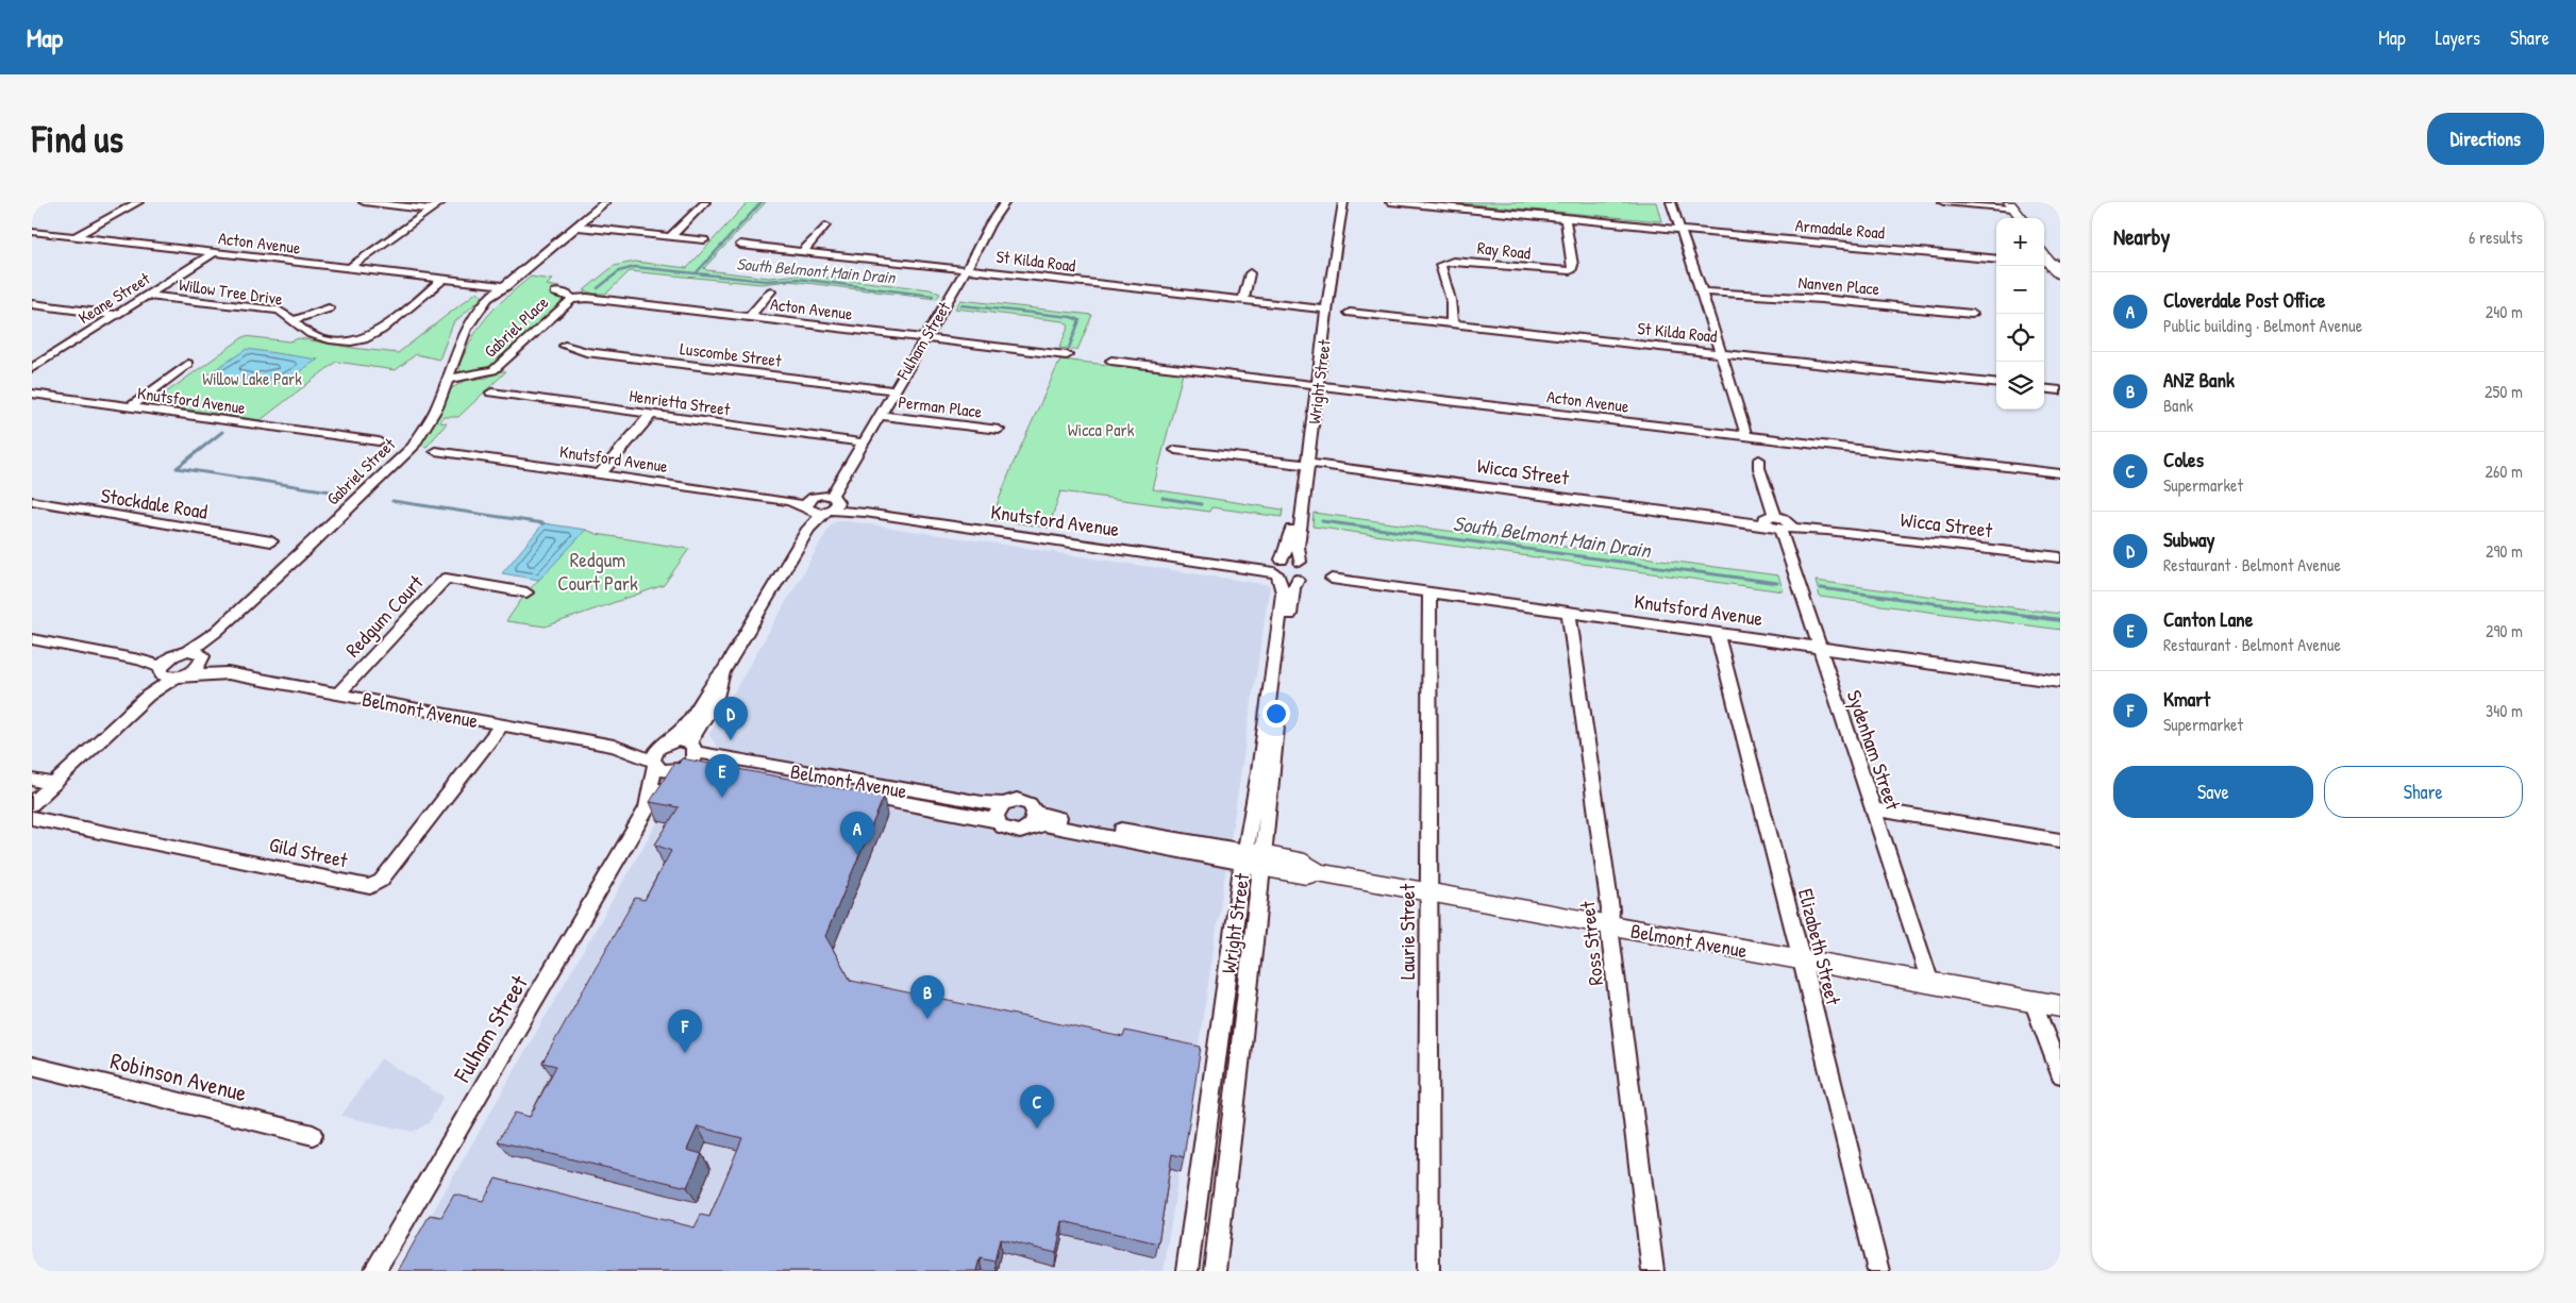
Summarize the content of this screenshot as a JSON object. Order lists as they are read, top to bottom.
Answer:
{
  "streets": {
    "main road": ["Belmont Avenue"],
    "street": [
      "Armadale Road",
      "Acton Avenue",
      "Ray Road",
      "St Kilda Road",
      "Nanven Place",
      "Willow Tree Drive",
      "Keane Street",
      "Gabriel Place",
      "Fulham Street",
      "Luscombe Street",
      "Wright Street",
      "Knutsford Avenue",
      "Henrietta Street",
      "Perman Place",
      "Gabriel Street",
      "Wicca Street",
      "Stockdale Road",
      "Redgum Court",
      "Sydenham Street",
      "Gild Street",
      "Laurie Street",
      "Ross Street",
      "Elizabeth Street",
      "Robinson Avenue"
    ]
  },
  "crossings": [
    ["Armadale Road", "Ray Road"],
    ["Acton Avenue", "Willow Tree Drive"],
    ["Acton Avenue", "Keane Street"],
    ["Acton Avenue", "Gabriel Place"],
    ["Acton Avenue", "Fulham Street"],
    ["Acton Avenue", "Wright Street"],
    ["Acton Avenue", "Gabriel Street"],
    ["Ray Road", "St Kilda Road"],
    ["St Kilda Road", "Fulham Street"],
    ["St Kilda Road", "Wright Street"],
    ["Willow Tree Drive", "Keane Street"],
    ["Gabriel Place", "Gabriel Street"],
    ["Fulham Street", "Luscombe Street"],
    ["Fulham Street", "Knutsford Avenue"],
    ["Fulham Street", "Henrietta Street"],
    ["Fulham Street", "Perman Place"],
    ["Fulham Street", "Belmont Avenue"],
    ["Wright Street", "Knutsford Avenue"],
    ["Wright Street", "Wicca Street"],
    ["Wright Street", "Belmont Avenue"],
    ["Knutsford Avenue", "Sydenham Street"],
    ["Knutsford Avenue", "Laurie Street"],
    ["Knutsford Avenue", "Ross Street"],
    ["Knutsford Avenue", "Elizabeth Street"],
    ["Gabriel Street", "Belmont Avenue"],
    ["Wicca Street", "Sydenham Street"],
    ["Redgum Court", "Belmont Avenue"],
    ["Belmont Avenue", "Sydenham Street"],
    ["Belmont Avenue", "Gild Street"],
    ["Belmont Avenue", "Laurie Street"],
    ["Belmont Avenue", "Ross Street"],
    ["Belmont Avenue", "Elizabeth Street"]
  ],
  "water": ["South Belmont Main Drain"],
  "parks": ["Willow Lake Park", "Wicca Park", "Redgum Court Park"],
  "page": {
    "header": "Map",
    "nav": ["Map", "Layers", "Share"],
    "buttons": [
      "Directions",
      ["Save", "Share"]
    ],
    "title": "Find us",
    "heading": ["Nearby", "6 results"],
    "map_buttons": ["+", "−"],
    "list": [
      {
        "mark": "A",
        "name": "Cloverdale Post Office",
        "note": "Public building · Belmont Avenue",
        "value": "240 m"
      },
      {
        "mark": "B",
        "name": "ANZ Bank",
        "note": "Bank",
        "value": "250 m"
      },
      {
        "mark": "C",
        "name": "Coles",
        "note": "Supermarket",
        "value": "260 m"
      },
      {
        "mark": "D",
        "name": "Subway",
        "note": "Restaurant · Belmont Avenue",
        "value": "290 m"
      },
      {
        "mark": "E",
        "name": "Canton Lane",
        "note": "Restaurant · Belmont Avenue",
        "value": "290 m"
      },
      {
        "mark": "F",
        "name": "Kmart",
        "note": "Supermarket",
        "value": "340 m"
      }
    ],
    "pins": [
      "D",
      "E",
      "A",
      "B",
      "F",
      "C"
    ]
  }
}
